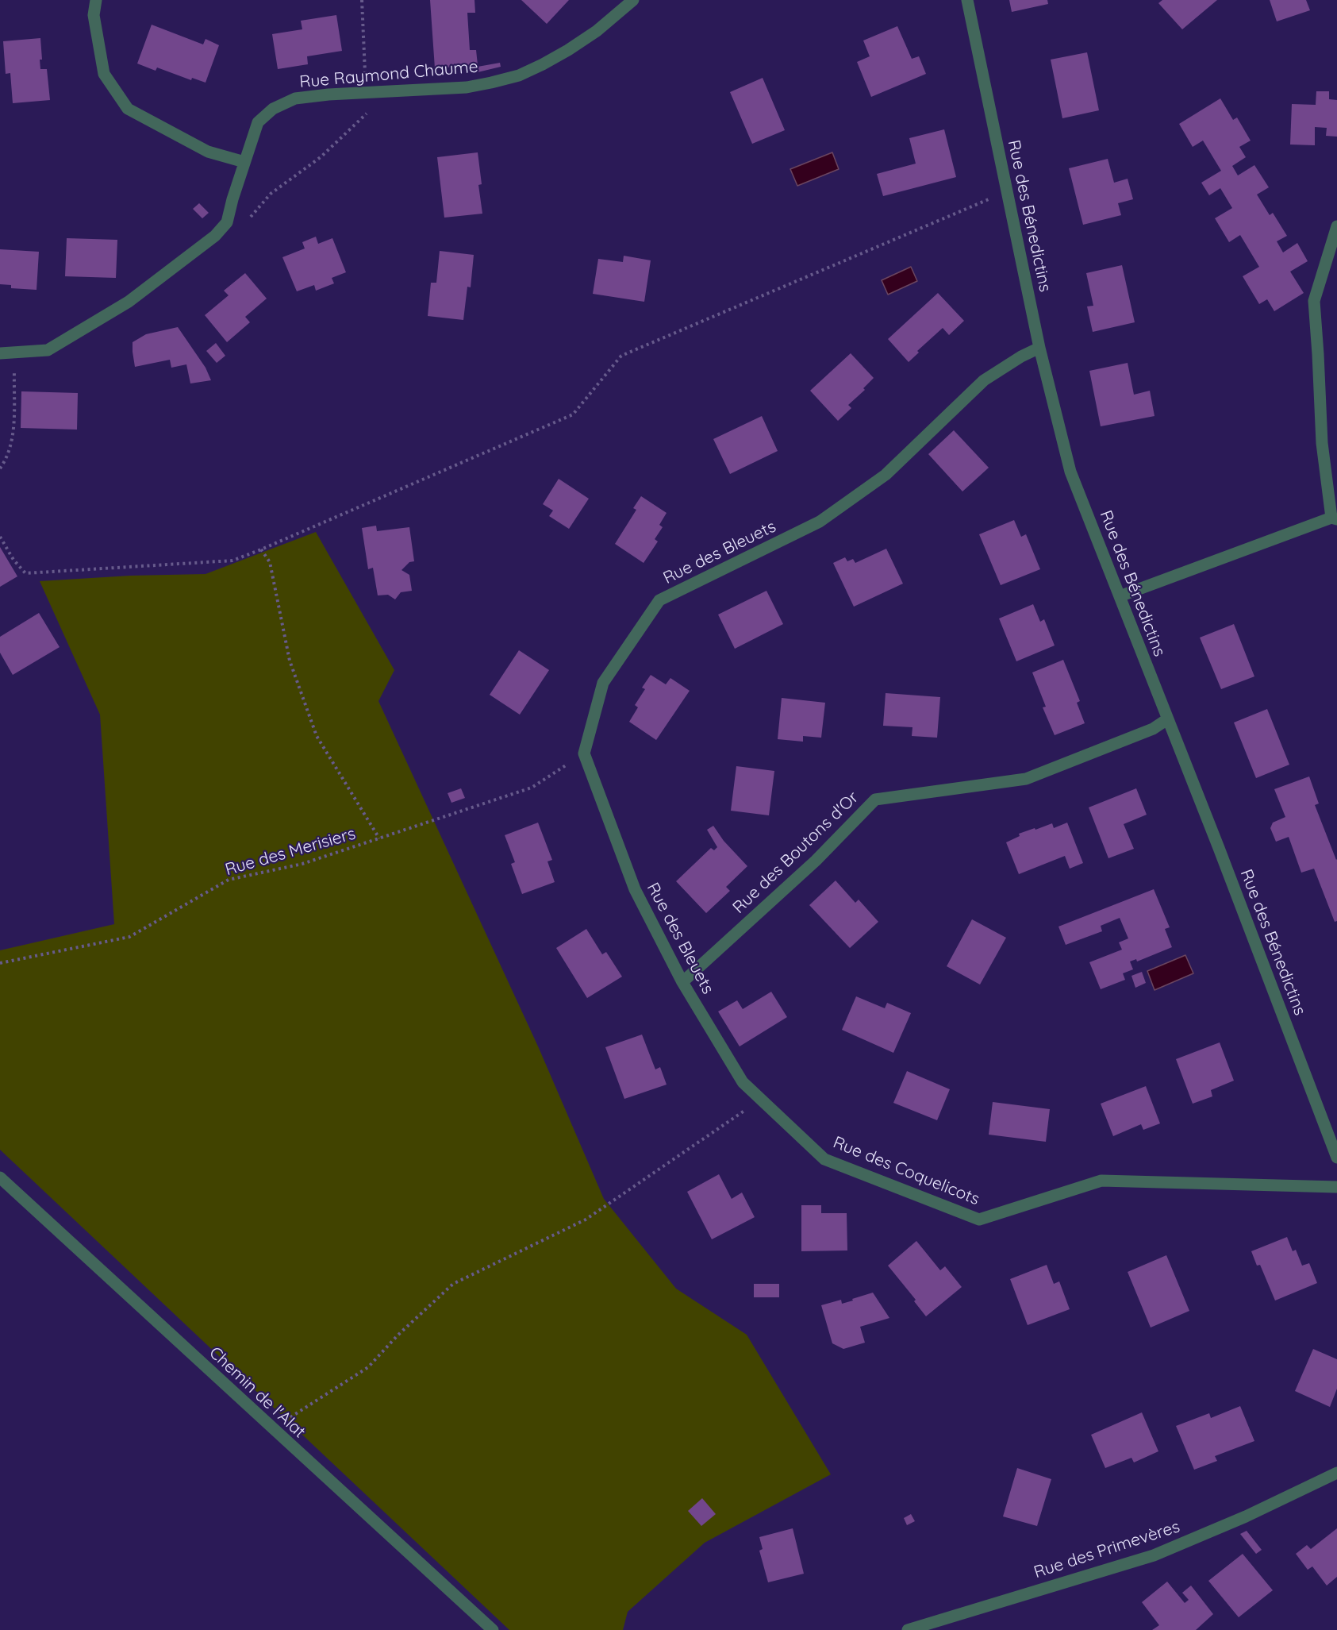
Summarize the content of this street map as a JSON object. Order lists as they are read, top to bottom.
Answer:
{
  "streets": {
    "street": [
      "Rue Raymond Chaume",
      "Rue des Bénedictins",
      "Rue des Bleuets",
      "Rue des Boutons d'Or",
      "Rue des Coquelicots",
      "Chemin de l'Alat",
      "Rue des Primevères"
    ],
    "path": ["Rue des Merisiers"]
  },
  "crossings": [
    ["Rue des Bénedictins", "Rue des Bleuets"],
    ["Rue des Bénedictins", "Rue des Boutons d'Or"],
    ["Rue des Bleuets", "Rue des Merisiers"],
    ["Rue des Bleuets", "Rue des Boutons d'Or"],
    ["Rue des Bleuets", "Rue des Coquelicots"]
  ]
}
